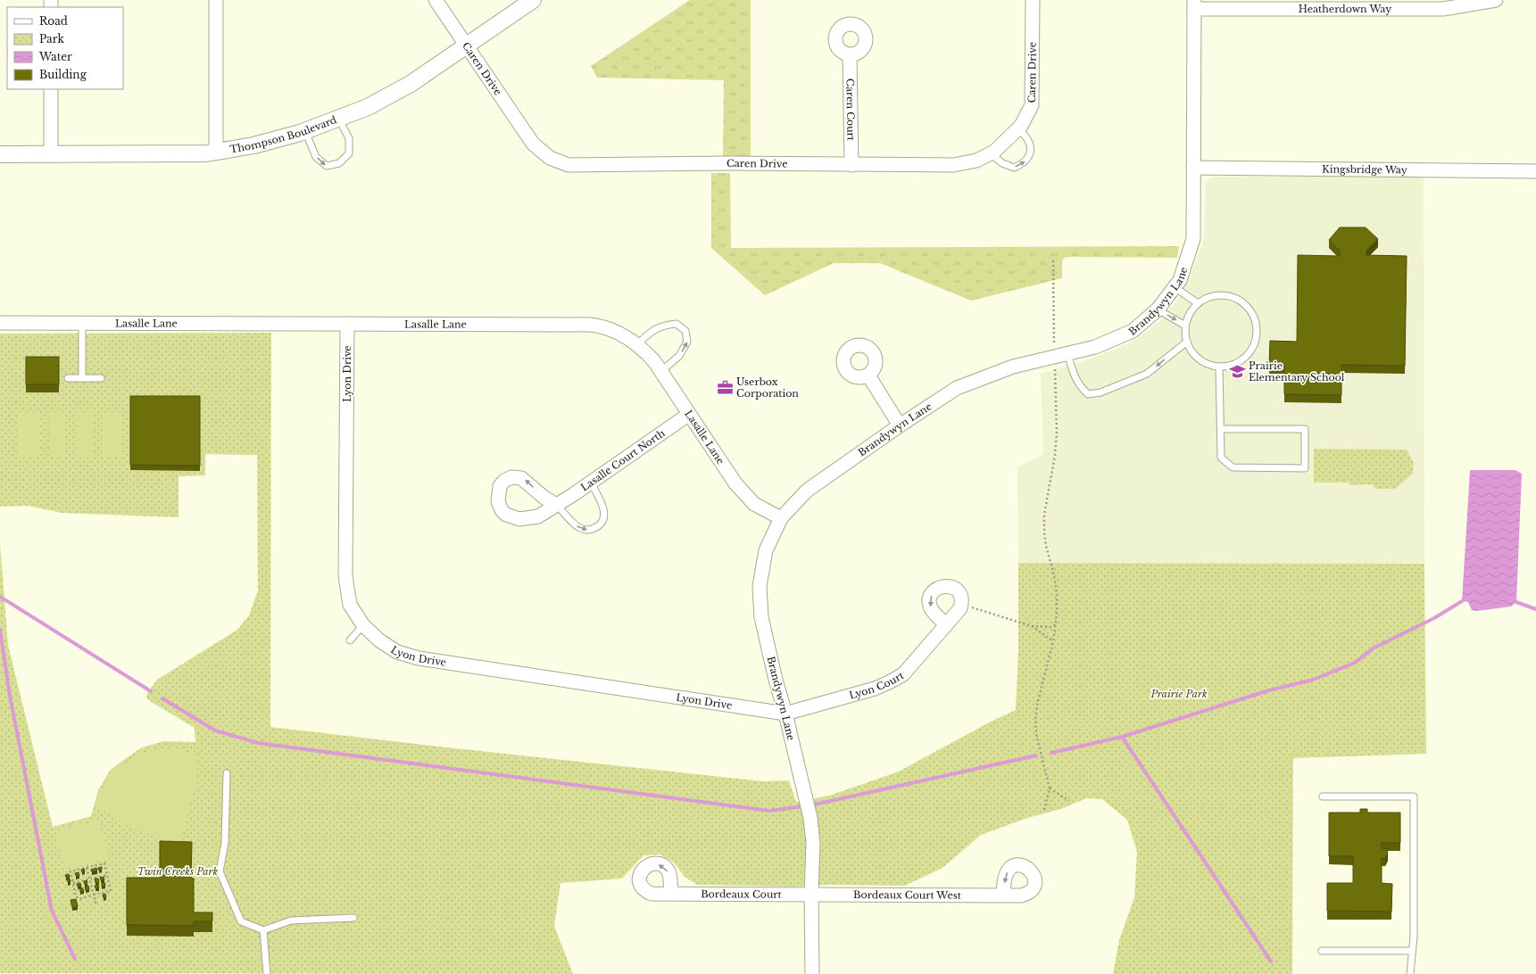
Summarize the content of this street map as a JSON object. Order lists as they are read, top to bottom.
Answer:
{
  "streets": {
    "street": [
      "Heatherdown Way",
      "Caren Drive",
      "Caren Court",
      "Thompson Boulevard",
      "Kingsbridge Way",
      "Brandywyn Lane",
      "Lasalle Lane",
      "Lyon Drive",
      "Lasalle Court North",
      "Lyon Court",
      "Bordeaux Court",
      "Bordeaux Court West"
    ]
  },
  "crossings": [
    ["Heatherdown Way", "Brandywyn Lane"],
    ["Caren Drive", "Caren Court"],
    ["Caren Drive", "Thompson Boulevard"],
    ["Kingsbridge Way", "Brandywyn Lane"],
    ["Brandywyn Lane", "Lasalle Lane"],
    ["Brandywyn Lane", "Lyon Drive"],
    ["Brandywyn Lane", "Lyon Court"],
    ["Brandywyn Lane", "Bordeaux Court"],
    ["Brandywyn Lane", "Bordeaux Court West"],
    ["Lasalle Lane", "Lyon Drive"],
    ["Lasalle Lane", "Lasalle Court North"],
    ["Lyon Drive", "Lyon Court"],
    ["Bordeaux Court", "Bordeaux Court West"]
  ],
  "parks": ["Prairie Park", "Twin Creeks Park"],
  "places": {
    "school or university": ["Prairie Elementary School"],
    "office": ["Userbox Corporation"]
  },
  "legend": [
    "Road",
    "Park",
    "Water",
    "Building"
  ]
}
